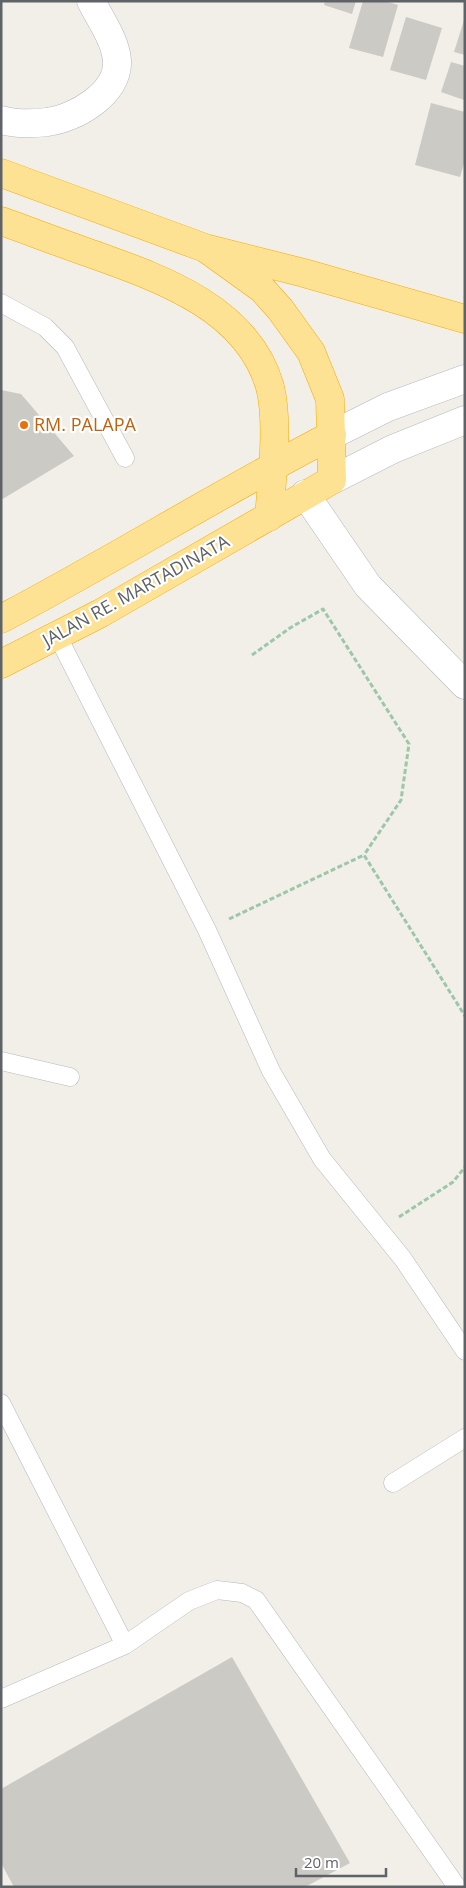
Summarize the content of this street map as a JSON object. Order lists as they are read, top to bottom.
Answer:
{
  "streets": {
    "highway": ["JALAN RE. MARTADINATA"]
  },
  "places": ["RM. PALAPA"],
  "scale_bar": "20 m"
}
